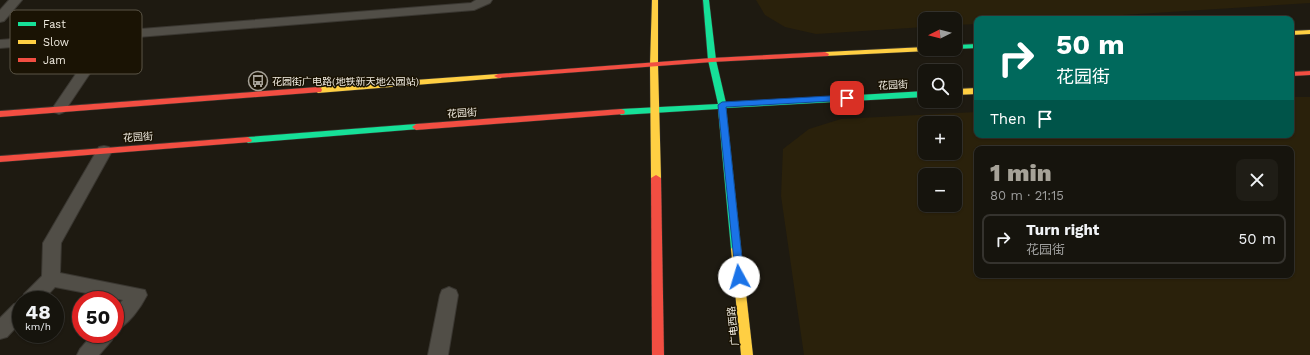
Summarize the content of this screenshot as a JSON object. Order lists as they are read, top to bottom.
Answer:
{
  "streets": {
    "main road": ["花园街", "广电西路"]
  },
  "crossings": [
    ["花园街", "广电西路"]
  ],
  "places": {
    "bus stop": ["花园街广电路(地铁新天地公园站)"]
  },
  "legend": ["Fast", "Slow", "Jam"],
  "north": "left",
  "page": {
    "map_buttons": ["+", "−"],
    "turn": ["50 m", "花园街"],
    "then": "Then",
    "heading": ["1 min", "80 m · 21:15"],
    "list": [
      {
        "name": "Turn right",
        "note": "花园街",
        "value": "50 m"
      }
    ],
    "speed": "48 km/h",
    "limit": "50"
  }
}
